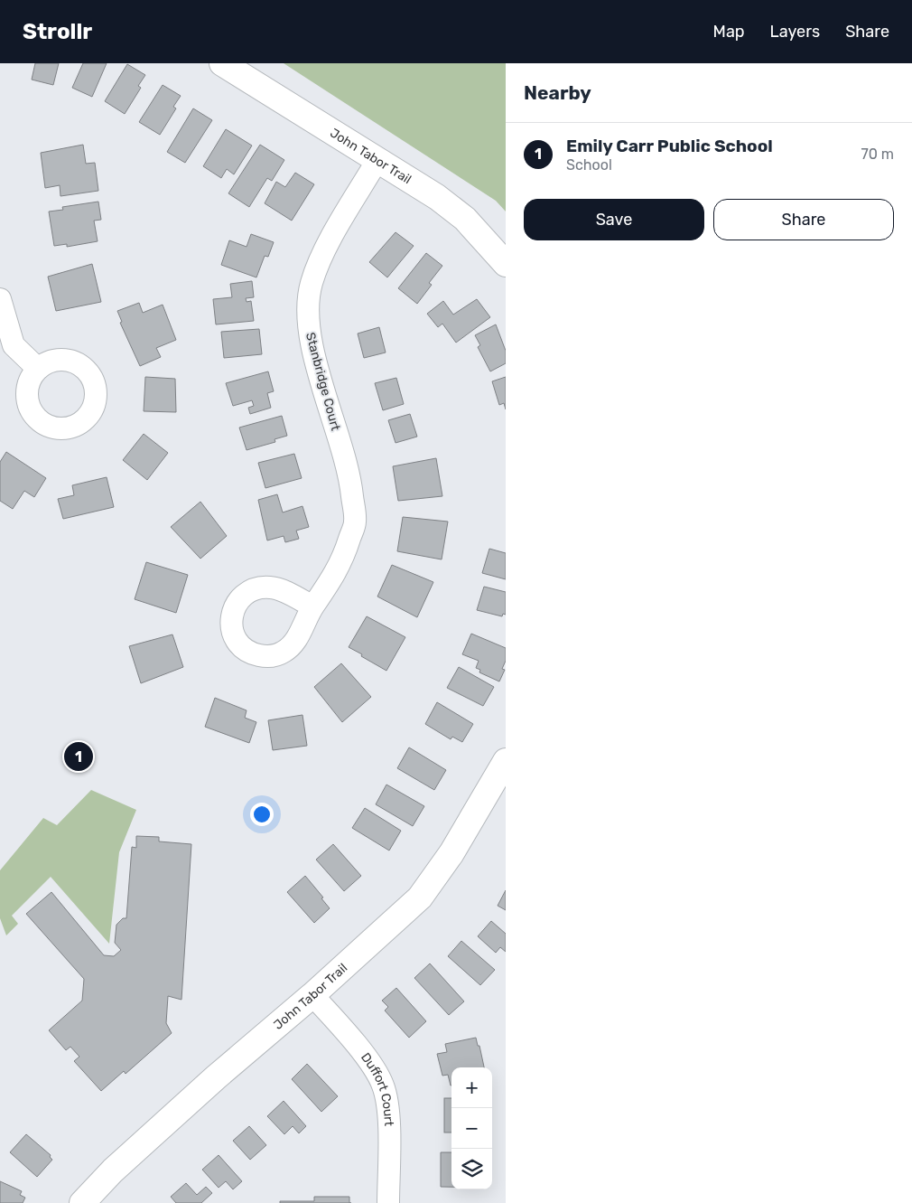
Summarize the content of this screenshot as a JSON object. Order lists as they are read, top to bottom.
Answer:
{
  "streets": {
    "street": ["John Tabor Trail", "Stanbridge Court", "Duffort Court"]
  },
  "crossings": [
    ["John Tabor Trail", "Stanbridge Court"],
    ["John Tabor Trail", "Duffort Court"]
  ],
  "page": {
    "header": "Strollr",
    "nav": ["Map", "Layers", "Share"],
    "heading": "Nearby",
    "list": [
      {
        "mark": "1",
        "name": "Emily Carr Public School",
        "note": "School",
        "value": "70 m"
      }
    ],
    "buttons": ["Save", "Share"],
    "pins": "1",
    "map_buttons": ["+", "−"]
  }
}
